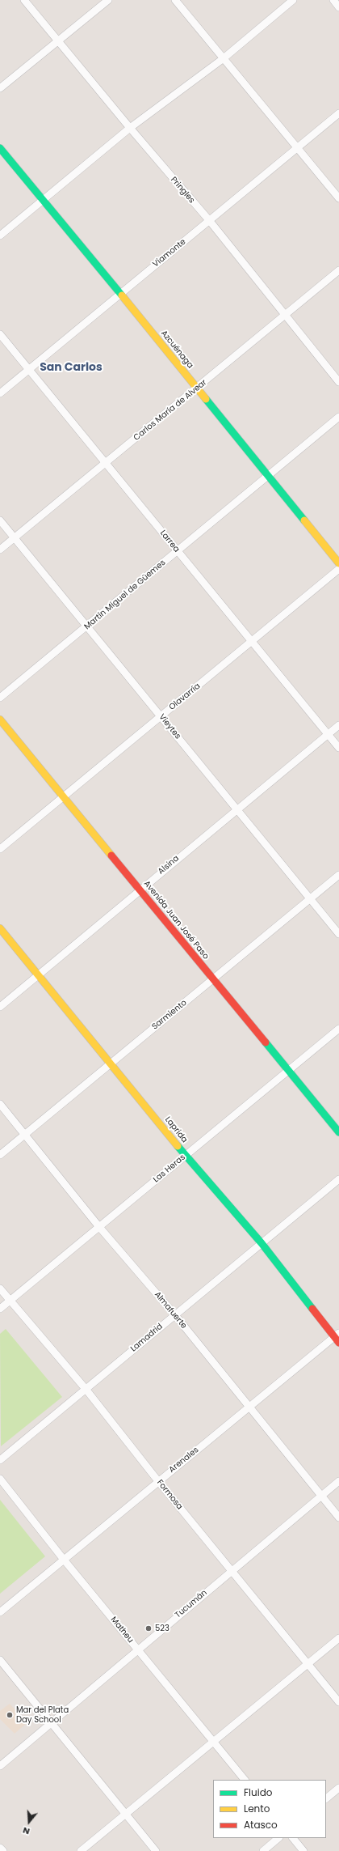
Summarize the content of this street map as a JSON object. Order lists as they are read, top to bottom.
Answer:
{
  "streets": {
    "street": [
      "Pringles",
      "Viamonte",
      "Azcuénaga",
      "Carlos María de Alvear",
      "Larrea",
      "Martín Miguel de Güemes",
      "Olavarría",
      "Vieytes",
      "Alsina",
      "Avenida Juan José Paso",
      "Sarmiento",
      "Laprida",
      "Las Heras",
      "Almafuerte",
      "Lamadrid",
      "Arenales",
      "Formosa",
      "Tucumán",
      "Matheu"
    ]
  },
  "crossings": [
    ["Pringles", "Viamonte"],
    ["Pringles", "Carlos María de Alvear"],
    ["Viamonte", "Azcuénaga"],
    ["Viamonte", "Larrea"],
    ["Azcuénaga", "Carlos María de Alvear"],
    ["Azcuénaga", "Martín Miguel de Güemes"],
    ["Carlos María de Alvear", "Larrea"],
    ["Carlos María de Alvear", "Vieytes"],
    ["Larrea", "Martín Miguel de Güemes"],
    ["Larrea", "Olavarría"],
    ["Larrea", "Alsina"],
    ["Martín Miguel de Güemes", "Vieytes"],
    ["Olavarría", "Vieytes"],
    ["Olavarría", "Avenida Juan José Paso"],
    ["Vieytes", "Alsina"],
    ["Vieytes", "Sarmiento"],
    ["Alsina", "Avenida Juan José Paso"],
    ["Alsina", "Laprida"],
    ["Avenida Juan José Paso", "Sarmiento"],
    ["Avenida Juan José Paso", "Las Heras"],
    ["Sarmiento", "Laprida"],
    ["Sarmiento", "Almafuerte"],
    ["Laprida", "Las Heras"],
    ["Laprida", "Lamadrid"],
    ["Laprida", "Arenales"],
    ["Las Heras", "Almafuerte"],
    ["Las Heras", "Formosa"],
    ["Almafuerte", "Lamadrid"],
    ["Almafuerte", "Arenales"],
    ["Almafuerte", "Tucumán"],
    ["Lamadrid", "Formosa"],
    ["Arenales", "Formosa"],
    ["Arenales", "Matheu"],
    ["Formosa", "Tucumán"],
    ["Tucumán", "Matheu"]
  ],
  "districts": ["San Carlos"],
  "places": ["523", "Mar del Plata Day School"],
  "legend": ["Fluido", "Lento", "Atasco"],
  "north": "bottom"
}
